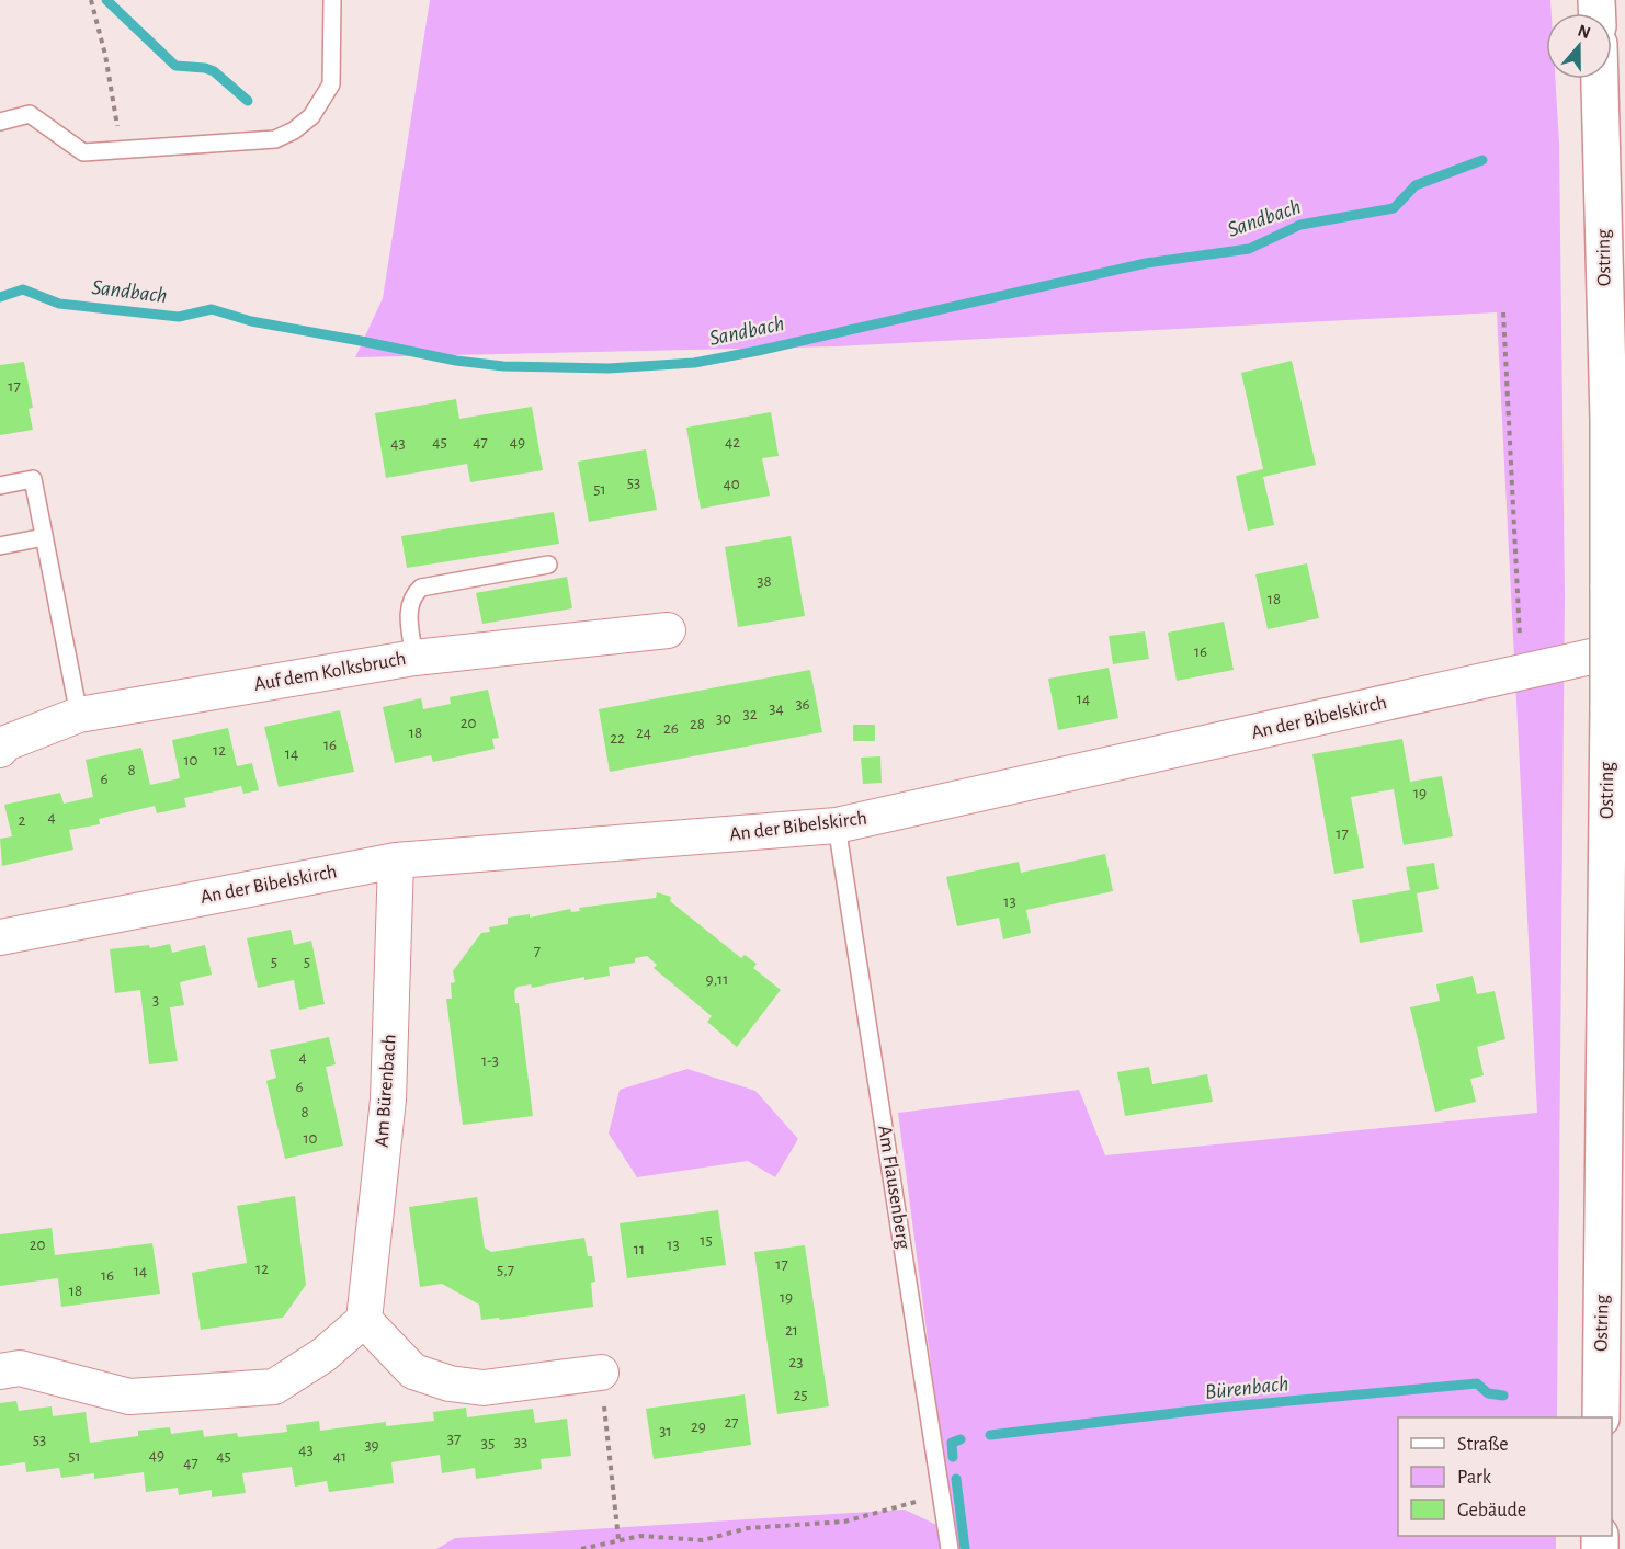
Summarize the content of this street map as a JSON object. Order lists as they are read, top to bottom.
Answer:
{
  "streets": {
    "main road": ["Ostring"],
    "street": ["Auf dem Kolksbruch", "An der Bibelskirch", "Am Bürenbach"],
    "lane": ["Am Flausenberg"]
  },
  "crossings": [
    ["An der Bibelskirch", "Am Bürenbach"],
    ["An der Bibelskirch", "Am Flausenberg"]
  ],
  "water": ["Sandbach", "Bürenbach"],
  "house_numbers": [
    "17",
    "45",
    "47",
    "49",
    "42",
    "43",
    "53",
    "40",
    "51",
    "38",
    "18",
    "16",
    "14",
    "36",
    "34",
    "32",
    "30",
    "20",
    "28",
    "26",
    "18",
    "24",
    "22",
    "16",
    "12",
    "14",
    "10",
    "8",
    "6",
    "19",
    "4",
    "2",
    "17",
    "13",
    "7",
    "5",
    "5",
    "9,11",
    "3",
    "4",
    "1-3",
    "6",
    "8",
    "10",
    "15",
    "20",
    "13",
    "11",
    "17",
    "12",
    "5,7",
    "14",
    "16",
    "18",
    "19",
    "21",
    "23",
    "25",
    "27",
    "29",
    "31",
    "37",
    "53",
    "33",
    "35",
    "39",
    "43",
    "49",
    "51",
    "45",
    "41",
    "47"
  ],
  "legend": ["Straße", "Park", "Gebäude"],
  "north": "top"
}
